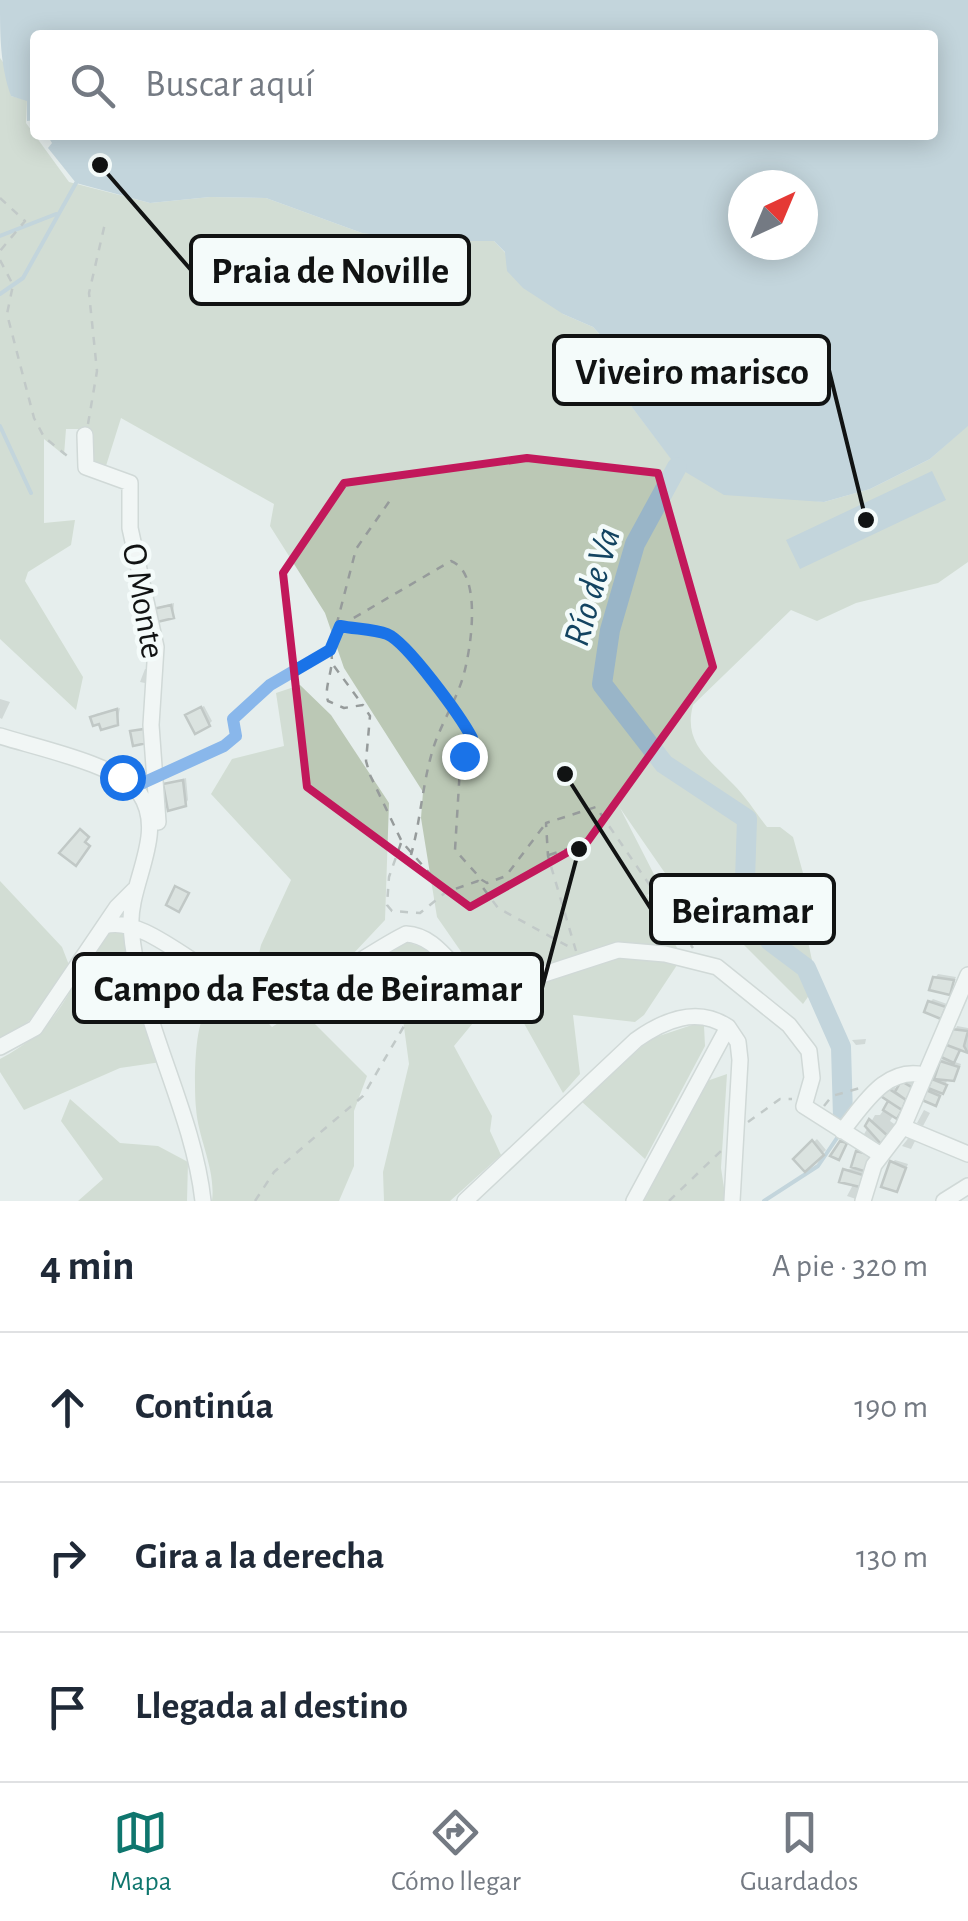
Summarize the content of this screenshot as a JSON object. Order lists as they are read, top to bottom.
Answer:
{
  "streets": {
    "street": ["O Monte"]
  },
  "water": ["Río de Va"],
  "places": [
    "Praia de Noville",
    "Viveiro marisco",
    "Beiramar",
    "Campo da Festa de Beiramar"
  ],
  "north": "top right",
  "page": {
    "search": "Buscar aquí",
    "heading": ["4 min", "A pie · 320 m"],
    "list": [
      ["Continúa", "190 m"],
      ["Gira a la derecha", "130 m"],
      "Llegada al destino"
    ],
    "nav": ["Mapa", "Cómo llegar", "Guardados"]
  }
}
